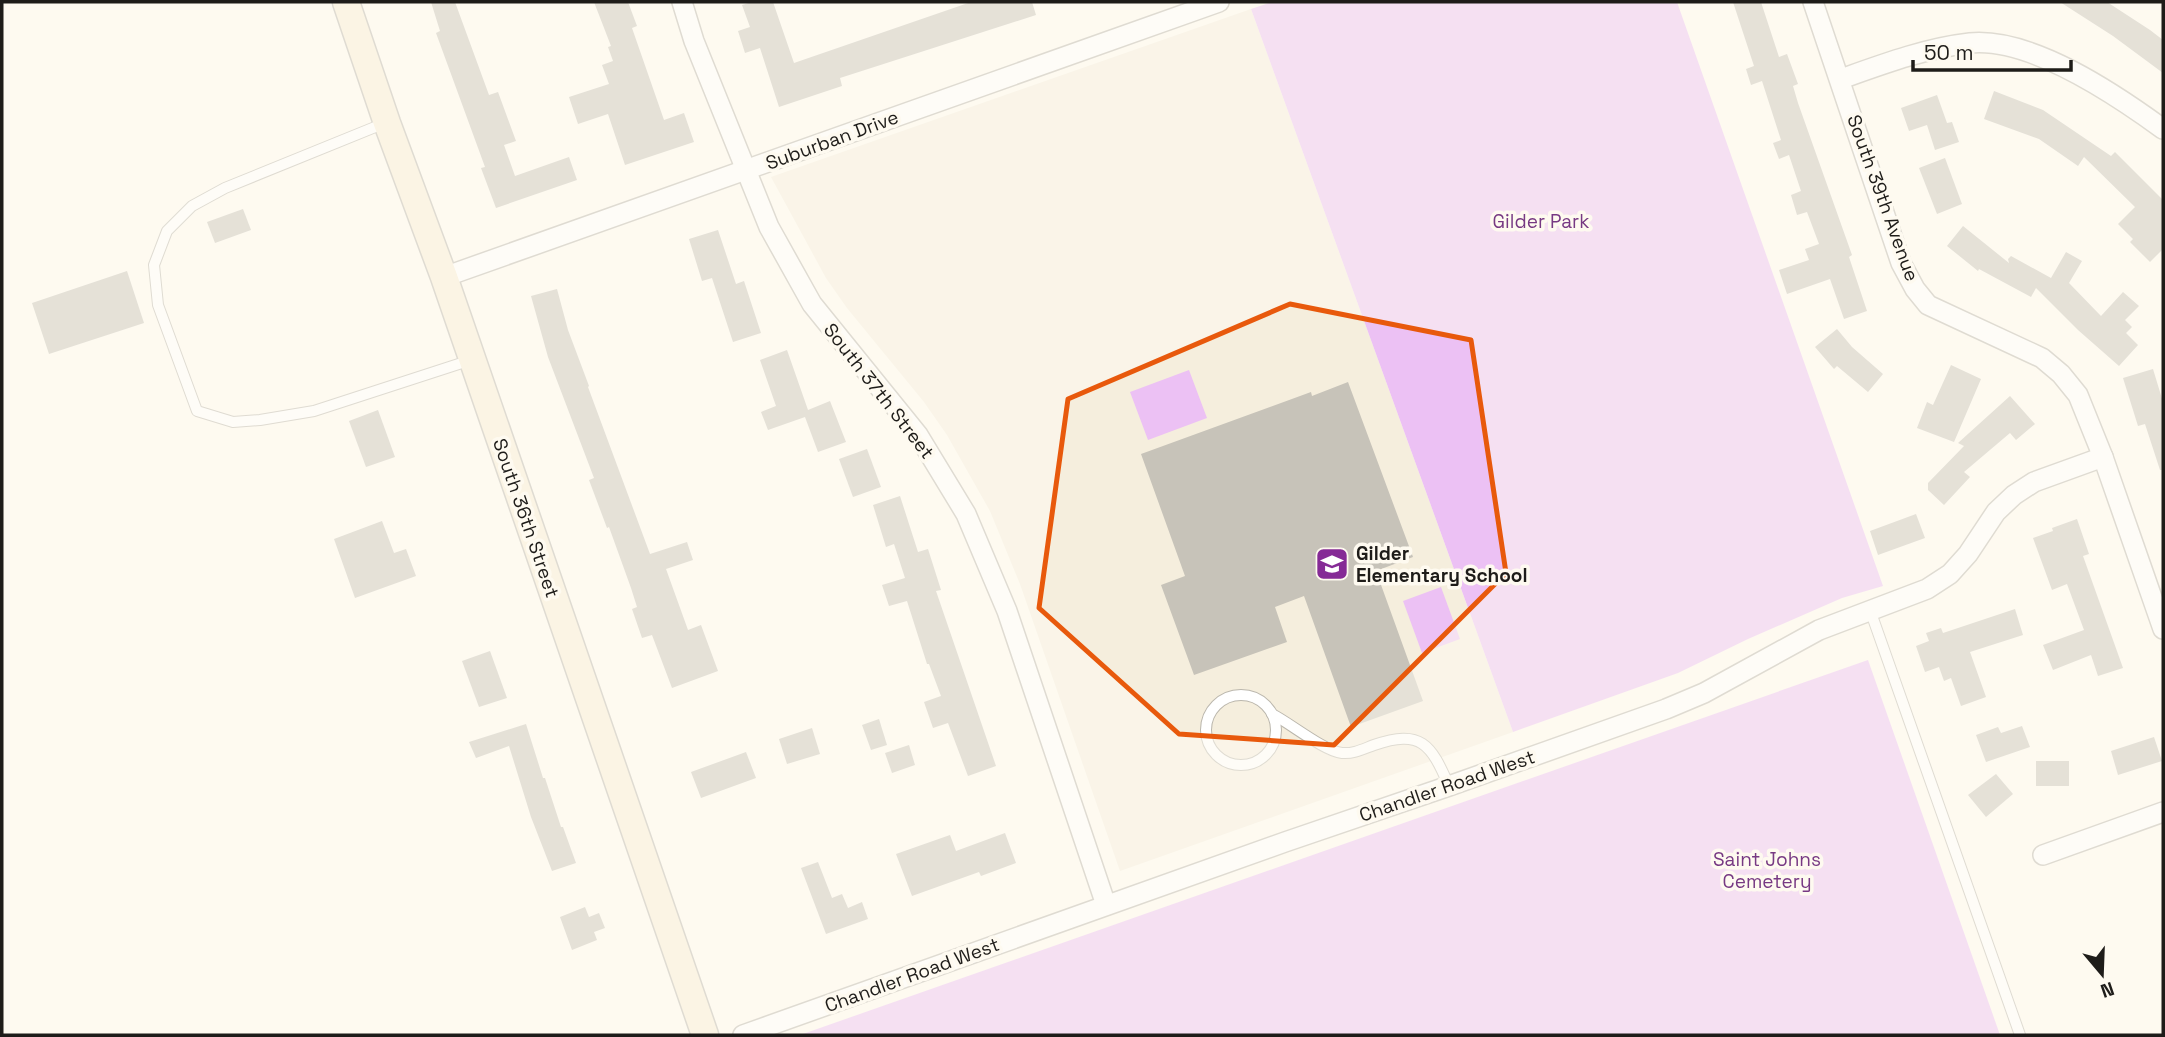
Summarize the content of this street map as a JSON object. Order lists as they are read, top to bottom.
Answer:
{
  "streets": {
    "main road": ["South 36th Street"],
    "street": [
      "Suburban Drive",
      "South 39th Avenue",
      "South 37th Street",
      "Chandler Road West"
    ]
  },
  "crossings": [
    ["Suburban Drive", "South 37th Street"],
    ["Suburban Drive", "South 36th Street"],
    ["South 39th Avenue", "Chandler Road West"],
    ["South 37th Street", "Chandler Road West"]
  ],
  "parks": ["Gilder Park", "Saint Johns Cemetery"],
  "places": {
    "school or university": ["Gilder Elementary School"]
  },
  "scale_bar": "50 m",
  "north": "bottom"
}
